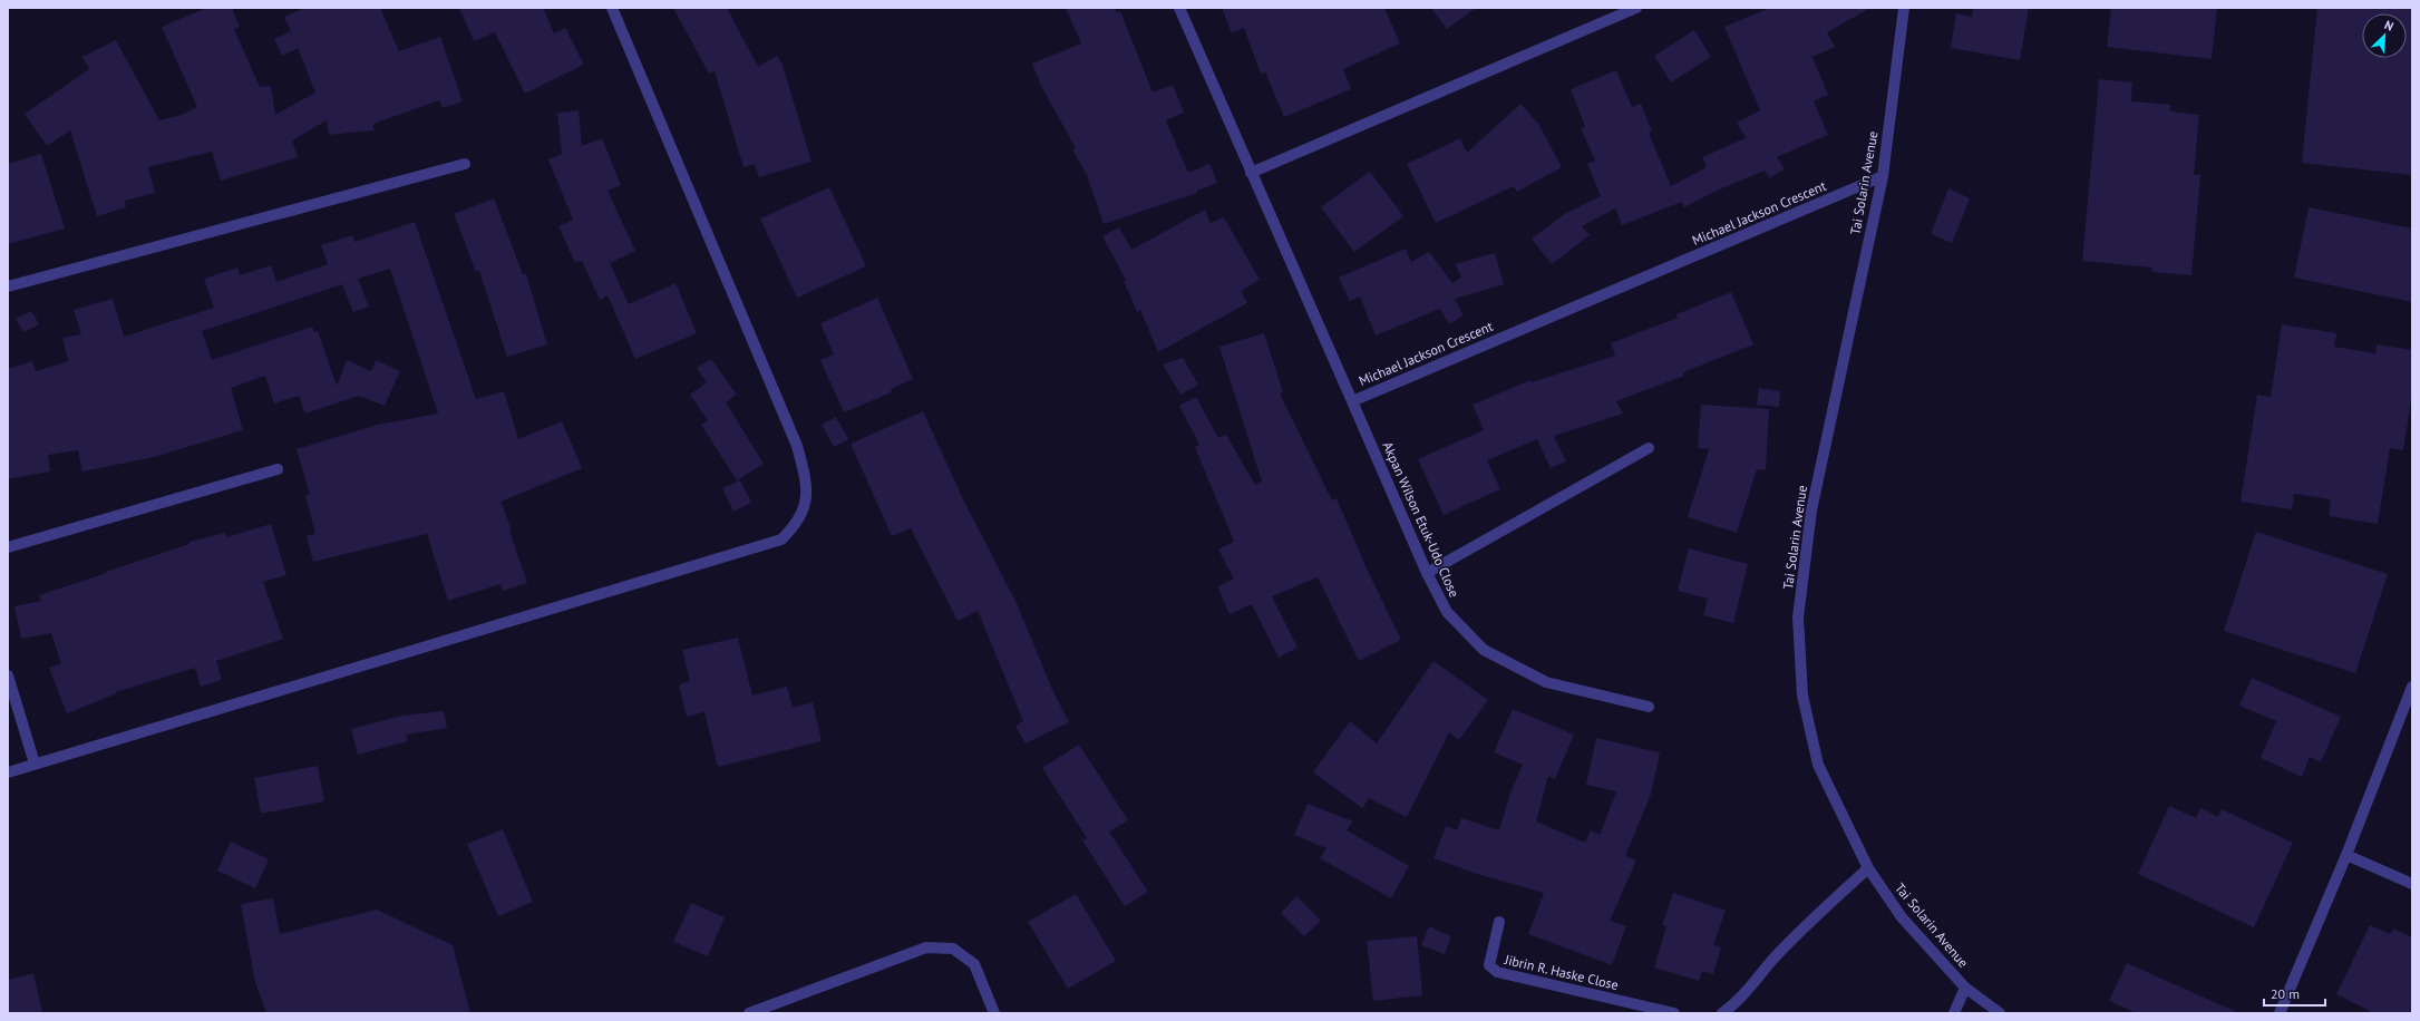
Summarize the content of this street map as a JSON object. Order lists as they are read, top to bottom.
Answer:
{
  "streets": {
    "street": [
      "Tai Solarin Avenue",
      "Michael Jackson Crescent",
      "Akpan Wilson Etuk-Udo Close",
      "Jibrin R. Haske Close"
    ]
  },
  "crossings": [
    ["Tai Solarin Avenue", "Michael Jackson Crescent"],
    ["Michael Jackson Crescent", "Akpan Wilson Etuk-Udo Close"]
  ],
  "scale_bar": "20 m",
  "north": "top right"
}
